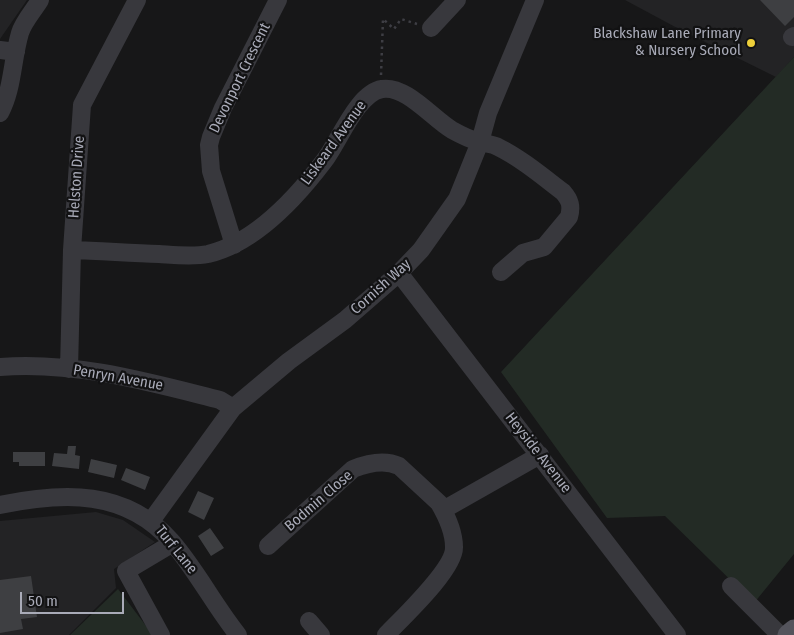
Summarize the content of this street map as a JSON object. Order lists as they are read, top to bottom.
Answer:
{
  "streets": {
    "street": [
      "Devonport Crescent",
      "Liskeard Avenue",
      "Helston Drive",
      "Cornish Way",
      "Penryn Avenue",
      "Heyside Avenue",
      "Bodmin Close",
      "Turf Lane"
    ]
  },
  "crossings": [
    ["Devonport Crescent", "Liskeard Avenue"],
    ["Liskeard Avenue", "Helston Drive"],
    ["Liskeard Avenue", "Cornish Way"],
    ["Helston Drive", "Penryn Avenue"],
    ["Cornish Way", "Penryn Avenue"],
    ["Cornish Way", "Heyside Avenue"],
    ["Cornish Way", "Turf Lane"]
  ],
  "places": ["Blackshaw Lane Primary & Nursery School"],
  "scale_bar": "50 m"
}
